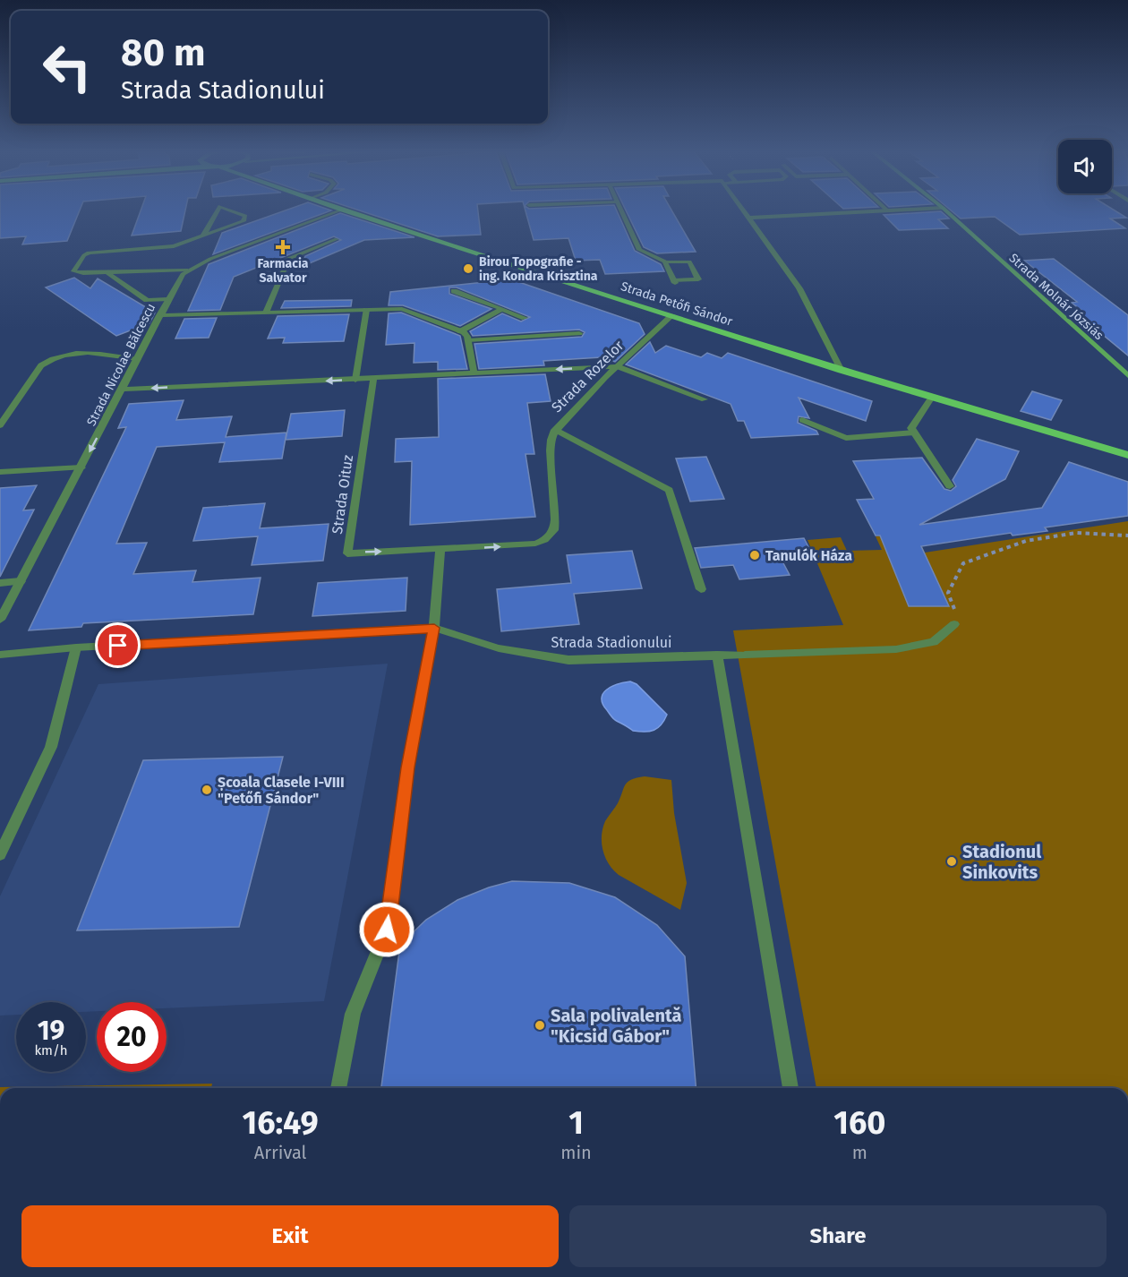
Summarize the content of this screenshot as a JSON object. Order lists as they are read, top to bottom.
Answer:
{
  "streets": {
    "main road": ["Strada Petőfi Sándor"],
    "street": [
      "Strada Molnár Józsiás",
      "Strada Nicolae Bălcescu",
      "Strada Rozelor",
      "Strada Oituz",
      "Strada Stadionului"
    ]
  },
  "crossings": [
    ["Strada Petőfi Sándor", "Strada Rozelor"],
    ["Strada Rozelor", "Strada Oituz"]
  ],
  "places": {
    "health": ["Farmacia Salvator"],
    "other": [
      "Birou Topografie - ing. Kondra Krisztina",
      "Tanulók Háza",
      "Școala Clasele I-VIII \"Petőfi Sándor\"",
      "Stadionul Sinkovits",
      "Sala polivalentă \"Kicsid Gábor\""
    ]
  },
  "page": {
    "turn": ["80 m", "Strada Stadionului"],
    "speed": "19 km/h",
    "limit": "20",
    "eta": [
      "16:49",
      "Arrival",
      "1",
      "min",
      "160",
      "m"
    ],
    "buttons": ["Exit", "Share"]
  }
}
